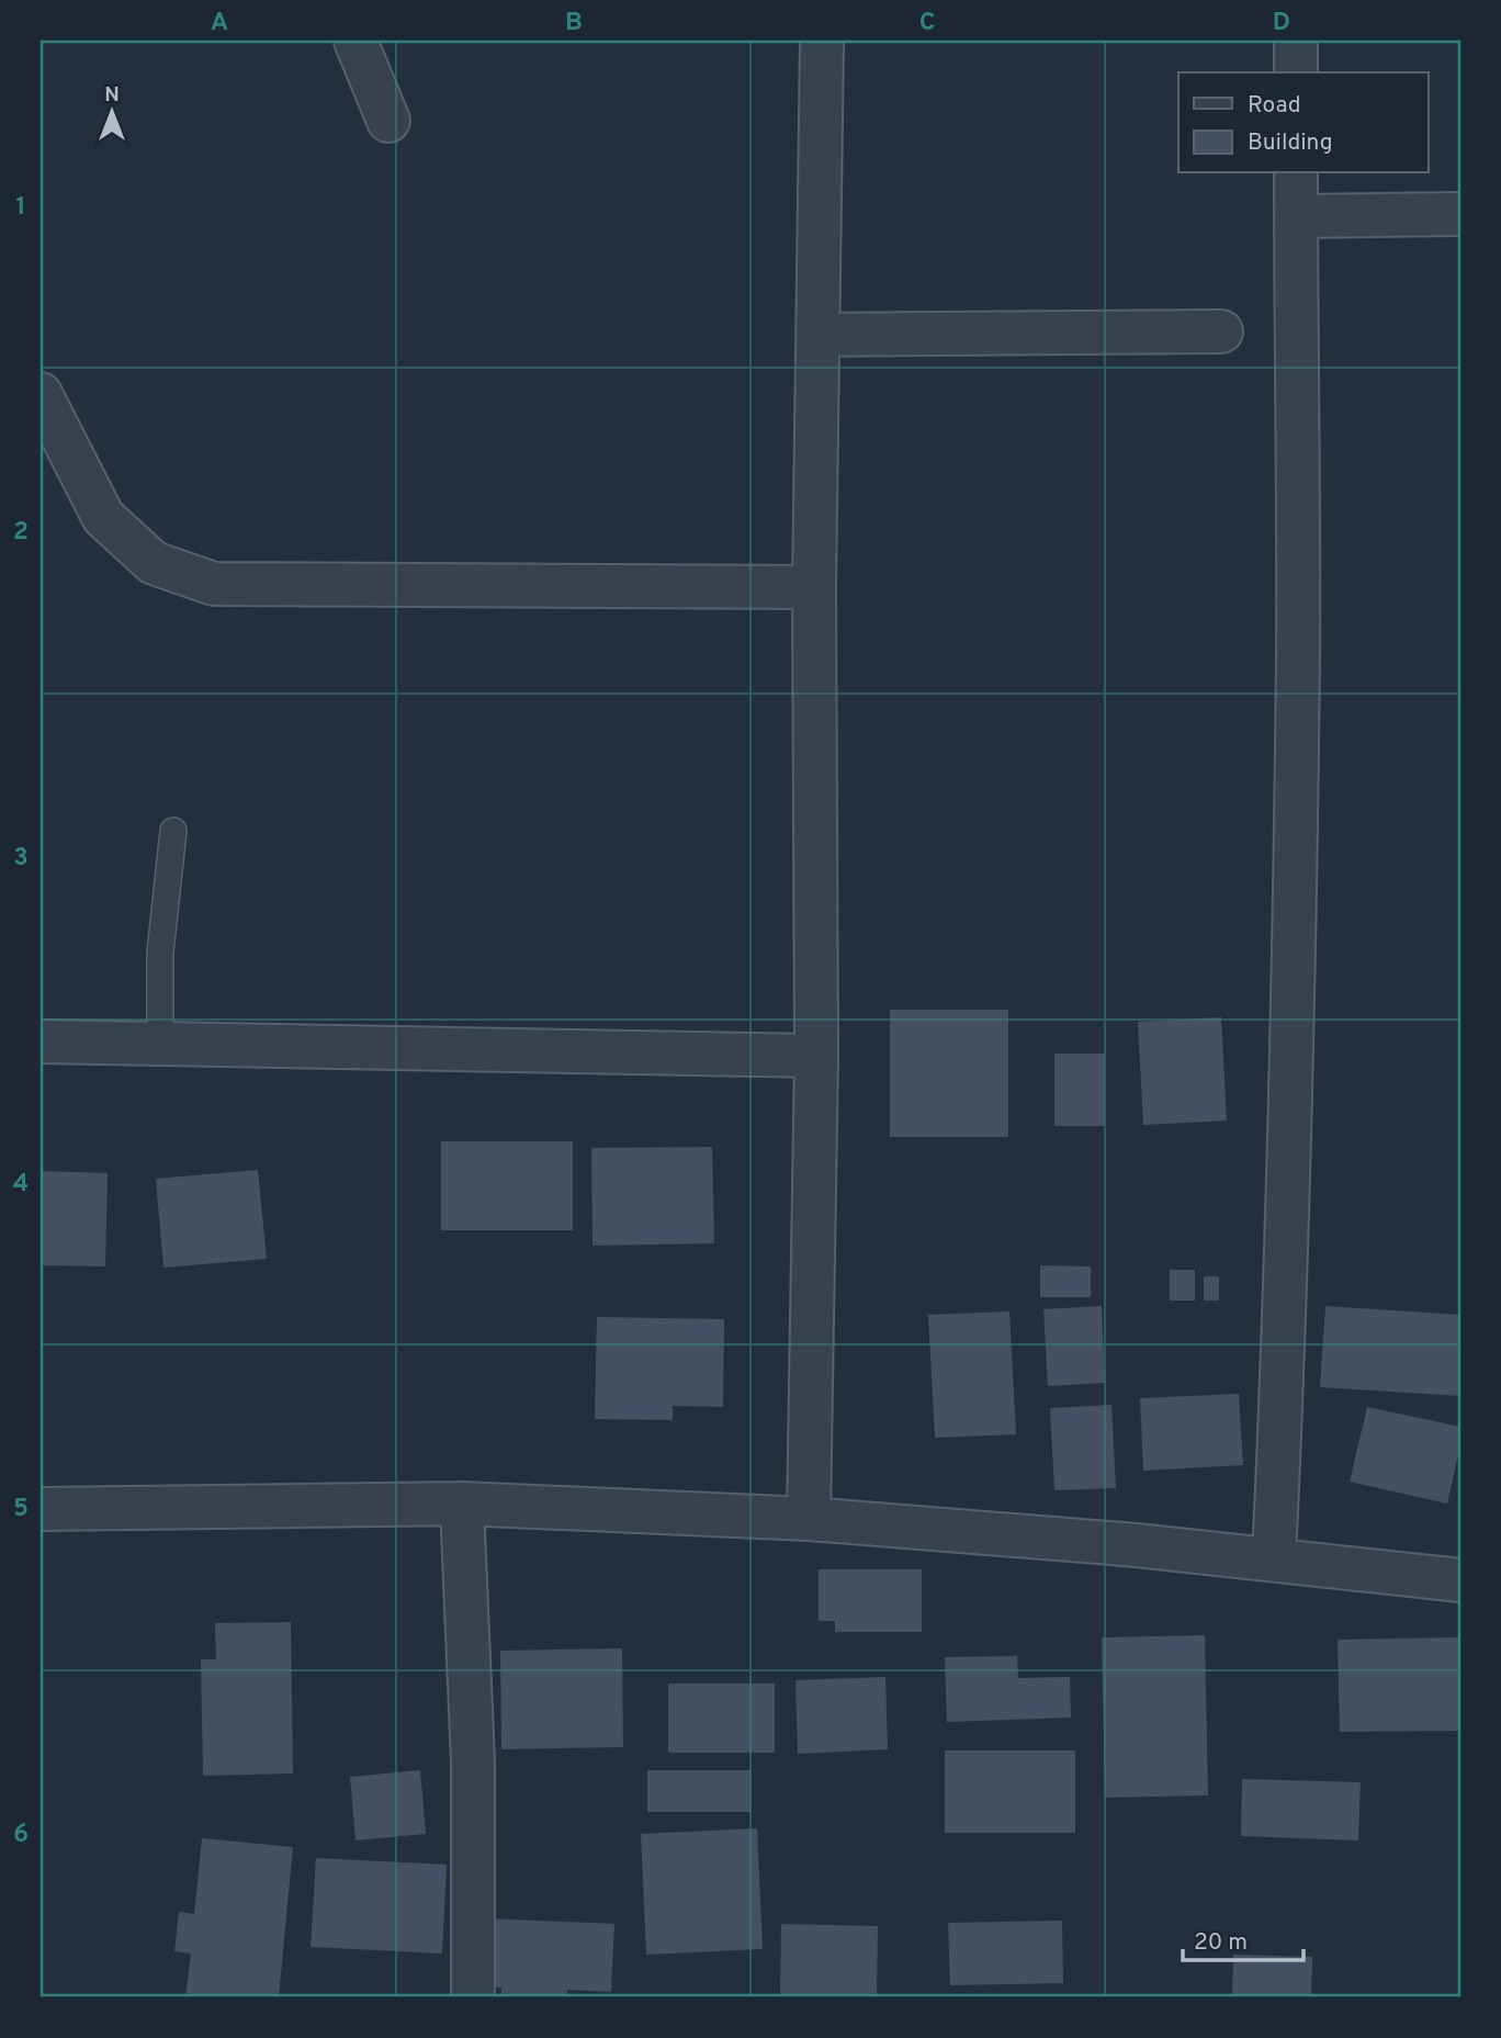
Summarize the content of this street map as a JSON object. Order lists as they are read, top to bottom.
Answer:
{
  "legend": ["Road", "Building"],
  "scale_bar": "20 m",
  "north": "top",
  "grid": {
    "columns": [
      "A",
      "B",
      "C",
      "D"
    ],
    "rows": [
      "1",
      "2",
      "3",
      "4",
      "5",
      "6"
    ]
  }
}
